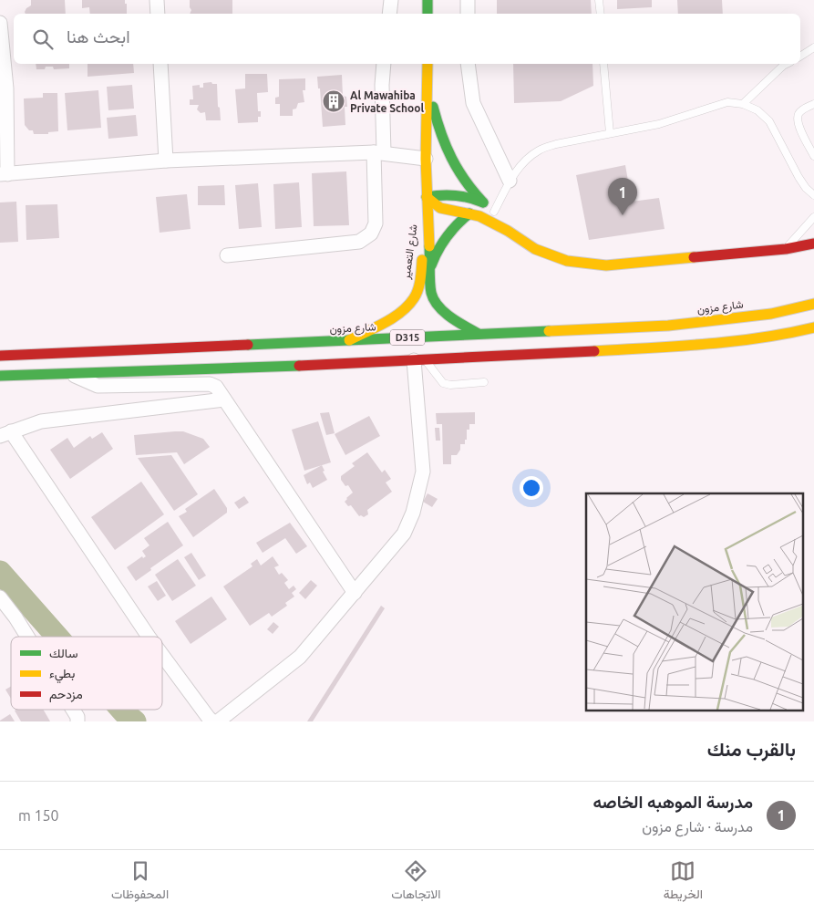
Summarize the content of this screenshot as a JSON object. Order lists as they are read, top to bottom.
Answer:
{
  "streets": {
    "main road": ["شارع التعمير", "شارع مزون", "D315"]
  },
  "crossings": [
    ["شارع التعمير", "شارع مزون"]
  ],
  "places": {
    "building": ["Al Mawahiba Private School"]
  },
  "legend": ["سالك", "بطيء", "مزدحم"],
  "page": {
    "search": "ابحث هنا",
    "pins": "1",
    "heading": "بالقرب منك",
    "list": [
      {
        "mark": "1",
        "name": "مدرسة الموهبه الخاصه",
        "note": "مدرسة · شارع مزون",
        "value": "150 m"
      }
    ],
    "nav": ["الخريطة", "الاتجاهات", "المحفوظات"]
  }
}
